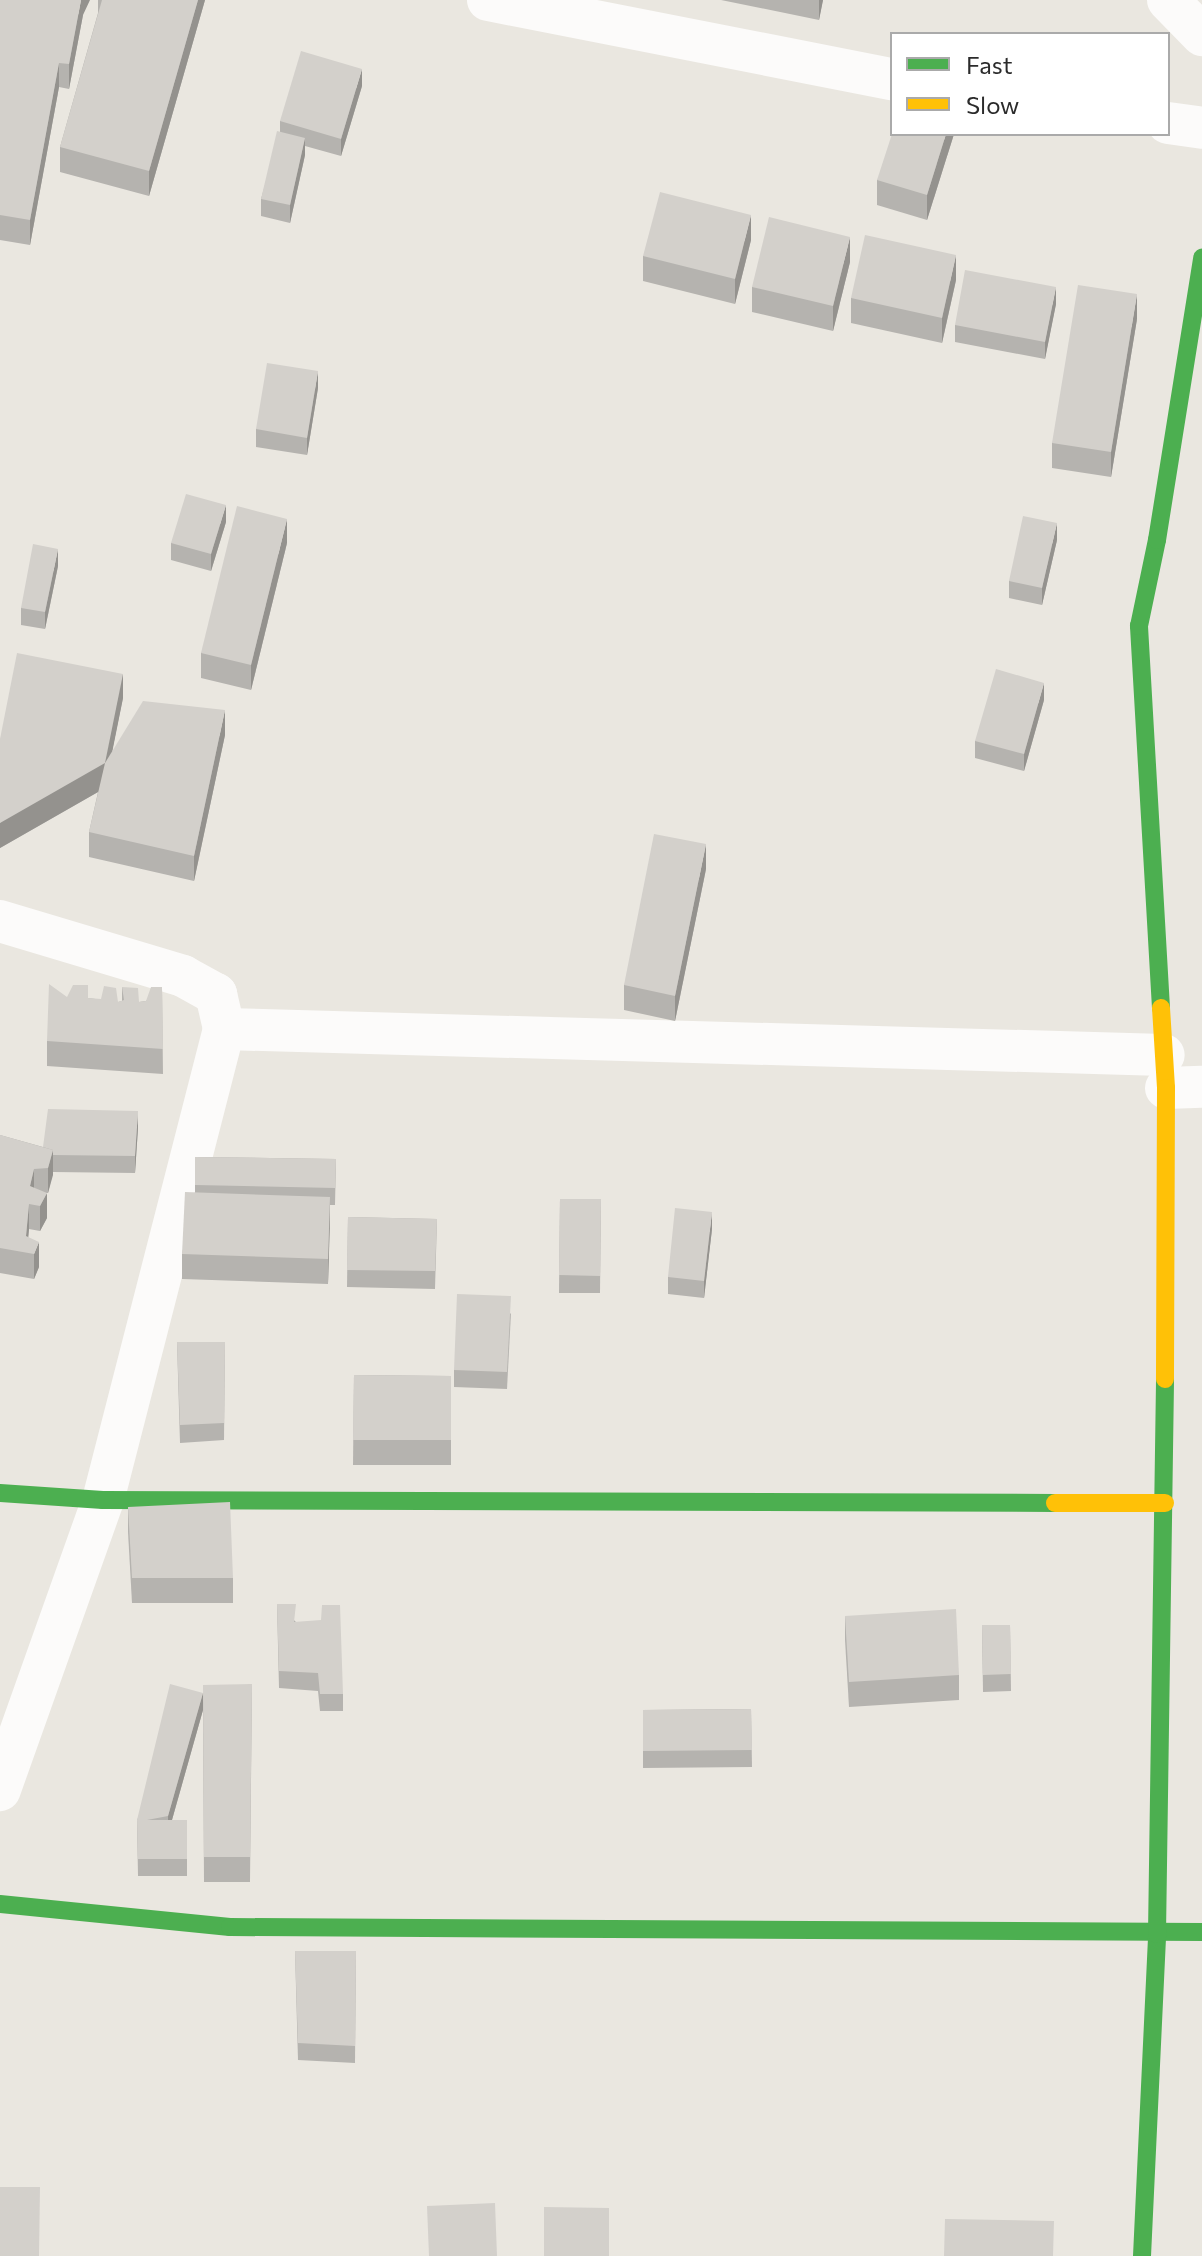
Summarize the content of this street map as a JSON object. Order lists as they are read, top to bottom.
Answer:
{
  "legend": ["Fast", "Slow"]
}
